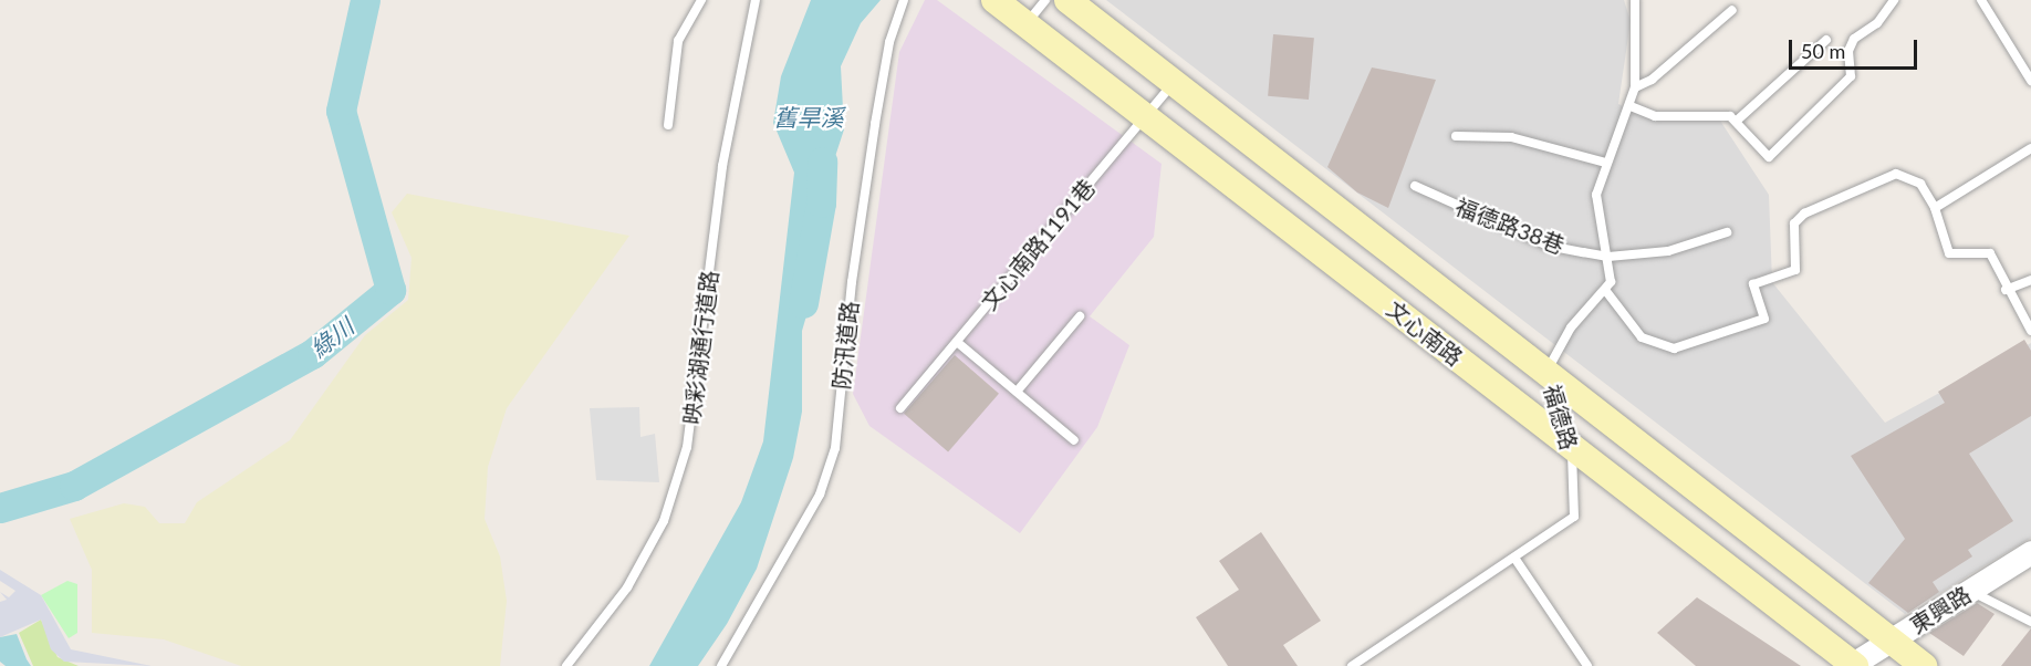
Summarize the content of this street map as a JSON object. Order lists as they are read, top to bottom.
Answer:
{
  "streets": {
    "main road": ["文心南路"],
    "street": ["東興路"],
    "lane": [
      "福德路38巷",
      "文心南路1191巷",
      "防汛道路",
      "映彩湖通行道路",
      "福德路"
    ]
  },
  "crossings": [
    ["文心南路1191巷", "文心南路"],
    ["文心南路", "福德路"],
    ["文心南路", "東興路"]
  ],
  "water": ["舊旱溪", "綠川"],
  "scale_bar": "50 m"
}
